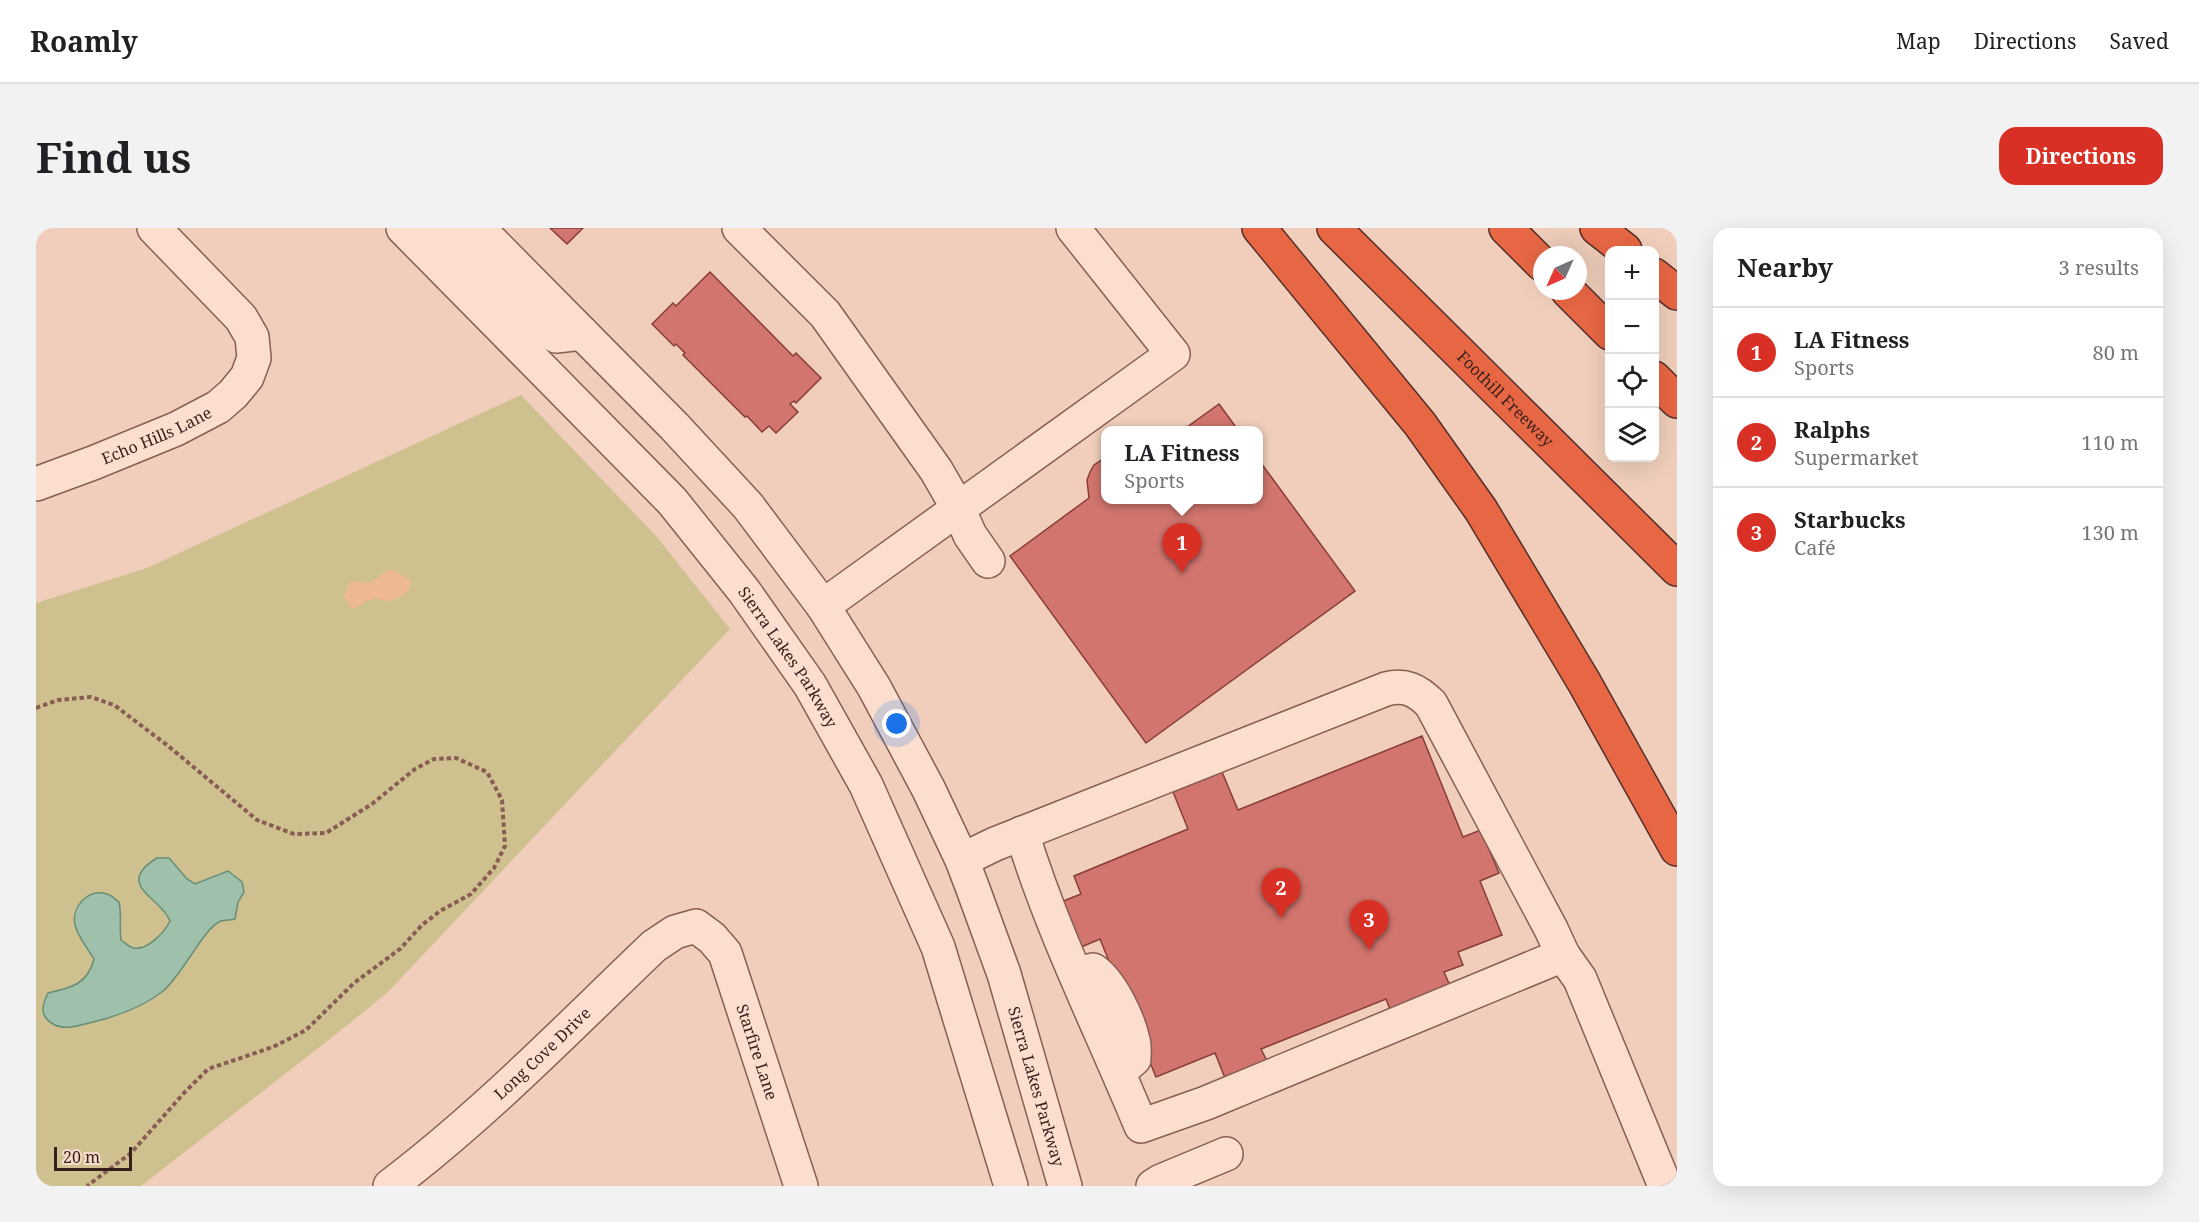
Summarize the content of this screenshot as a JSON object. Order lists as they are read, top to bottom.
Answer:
{
  "streets": {
    "highway": ["Foothill Freeway"],
    "street": [
      "Echo Hills Lane",
      "Sierra Lakes Parkway",
      "Starfire Lane",
      "Long Cove Drive"
    ]
  },
  "crossings": [
    ["Starfire Lane", "Long Cove Drive"]
  ],
  "scale_bar": "20 m",
  "north": "bottom left",
  "page": {
    "header": "Roamly",
    "nav": ["Map", "Directions", "Saved"],
    "buttons": "Directions",
    "title": "Find us",
    "heading": ["Nearby", "3 results"],
    "map_buttons": ["+", "−"],
    "list": [
      {
        "mark": "1",
        "name": "LA Fitness",
        "note": "Sports",
        "value": "80 m"
      },
      {
        "mark": "2",
        "name": "Ralphs",
        "note": "Supermarket",
        "value": "110 m"
      },
      {
        "mark": "3",
        "name": "Starbucks",
        "note": "Café",
        "value": "130 m"
      }
    ],
    "popup": ["LA Fitness", "Sports"],
    "pins": ["1", "2", "3"],
    "scale": "20 m"
  }
}
